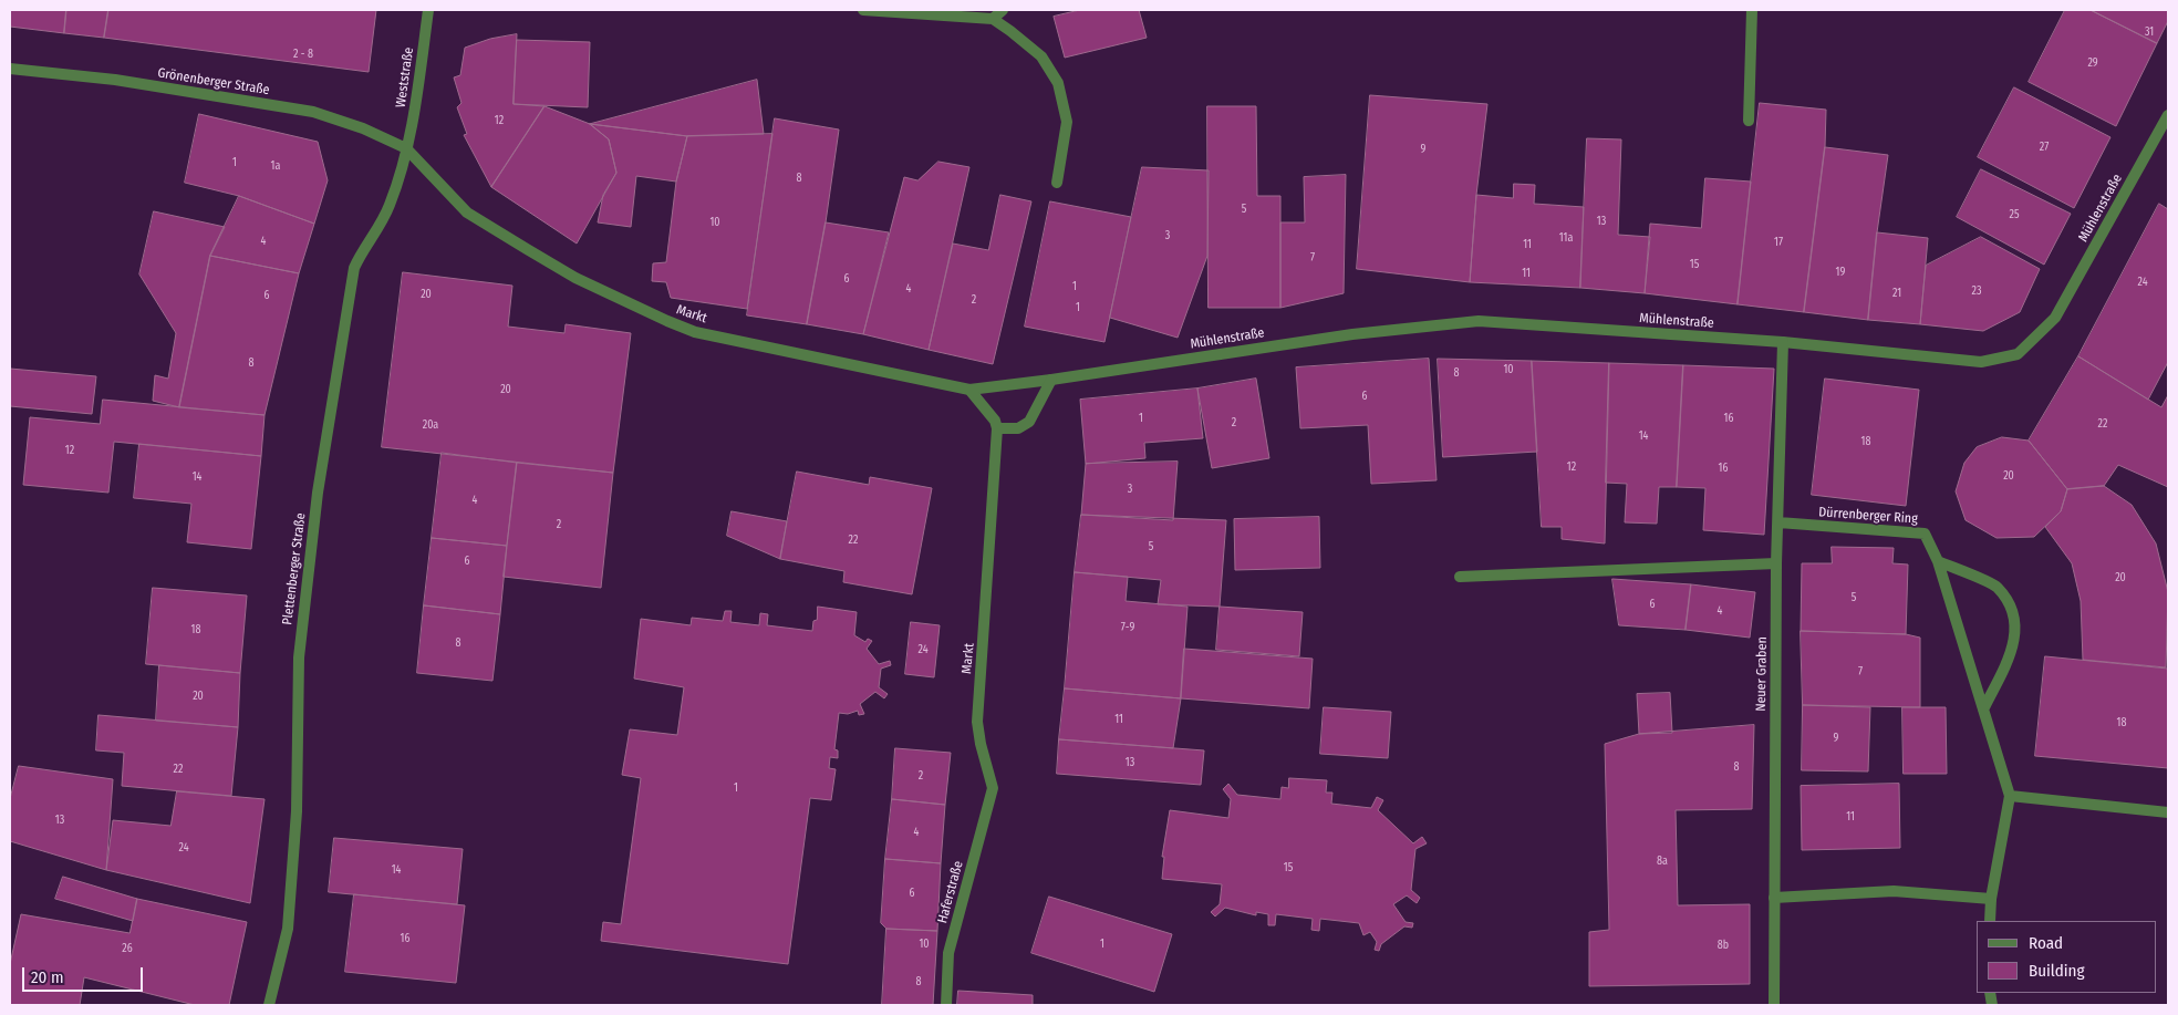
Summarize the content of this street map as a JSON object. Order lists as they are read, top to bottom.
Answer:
{
  "streets": {
    "street": [
      "Weststraße",
      "Grönenberger Straße",
      "Mühlenstraße",
      "Markt",
      "Dürrenberger Ring",
      "Plettenberger Straße",
      "Neuer Graben",
      "Haferstraße"
    ]
  },
  "crossings": [
    ["Weststraße", "Grönenberger Straße"],
    ["Weststraße", "Markt"],
    ["Weststraße", "Plettenberger Straße"],
    ["Grönenberger Straße", "Markt"],
    ["Grönenberger Straße", "Plettenberger Straße"],
    ["Mühlenstraße", "Markt"],
    ["Mühlenstraße", "Neuer Graben"],
    ["Markt", "Plettenberger Straße"],
    ["Markt", "Haferstraße"],
    ["Dürrenberger Ring", "Neuer Graben"]
  ],
  "house_numbers": [
    "31",
    "2 - 8",
    "29",
    "12",
    "27",
    "9",
    "1",
    "1a",
    "8",
    "5",
    "25",
    "13",
    "10",
    "3",
    "11a",
    "4",
    "17",
    "11",
    "7",
    "15",
    "19",
    "11",
    "6",
    "24",
    "1",
    "4",
    "23",
    "21",
    "20",
    "6",
    "2",
    "1",
    "8",
    "10",
    "8",
    "20",
    "6",
    "1",
    "16",
    "2",
    "22",
    "20a",
    "14",
    "18",
    "12",
    "12",
    "16",
    "20",
    "14",
    "3",
    "4",
    "2",
    "22",
    "5",
    "6",
    "20",
    "5",
    "6",
    "4",
    "7-9",
    "18",
    "8",
    "24",
    "7",
    "20",
    "11",
    "18",
    "9",
    "13",
    "8",
    "22",
    "2",
    "1",
    "11",
    "13",
    "4",
    "24",
    "8a",
    "15",
    "14",
    "6",
    "16",
    "10",
    "1",
    "8b",
    "26",
    "8"
  ],
  "legend": ["Road", "Building"],
  "scale_bar": "20 m"
}
